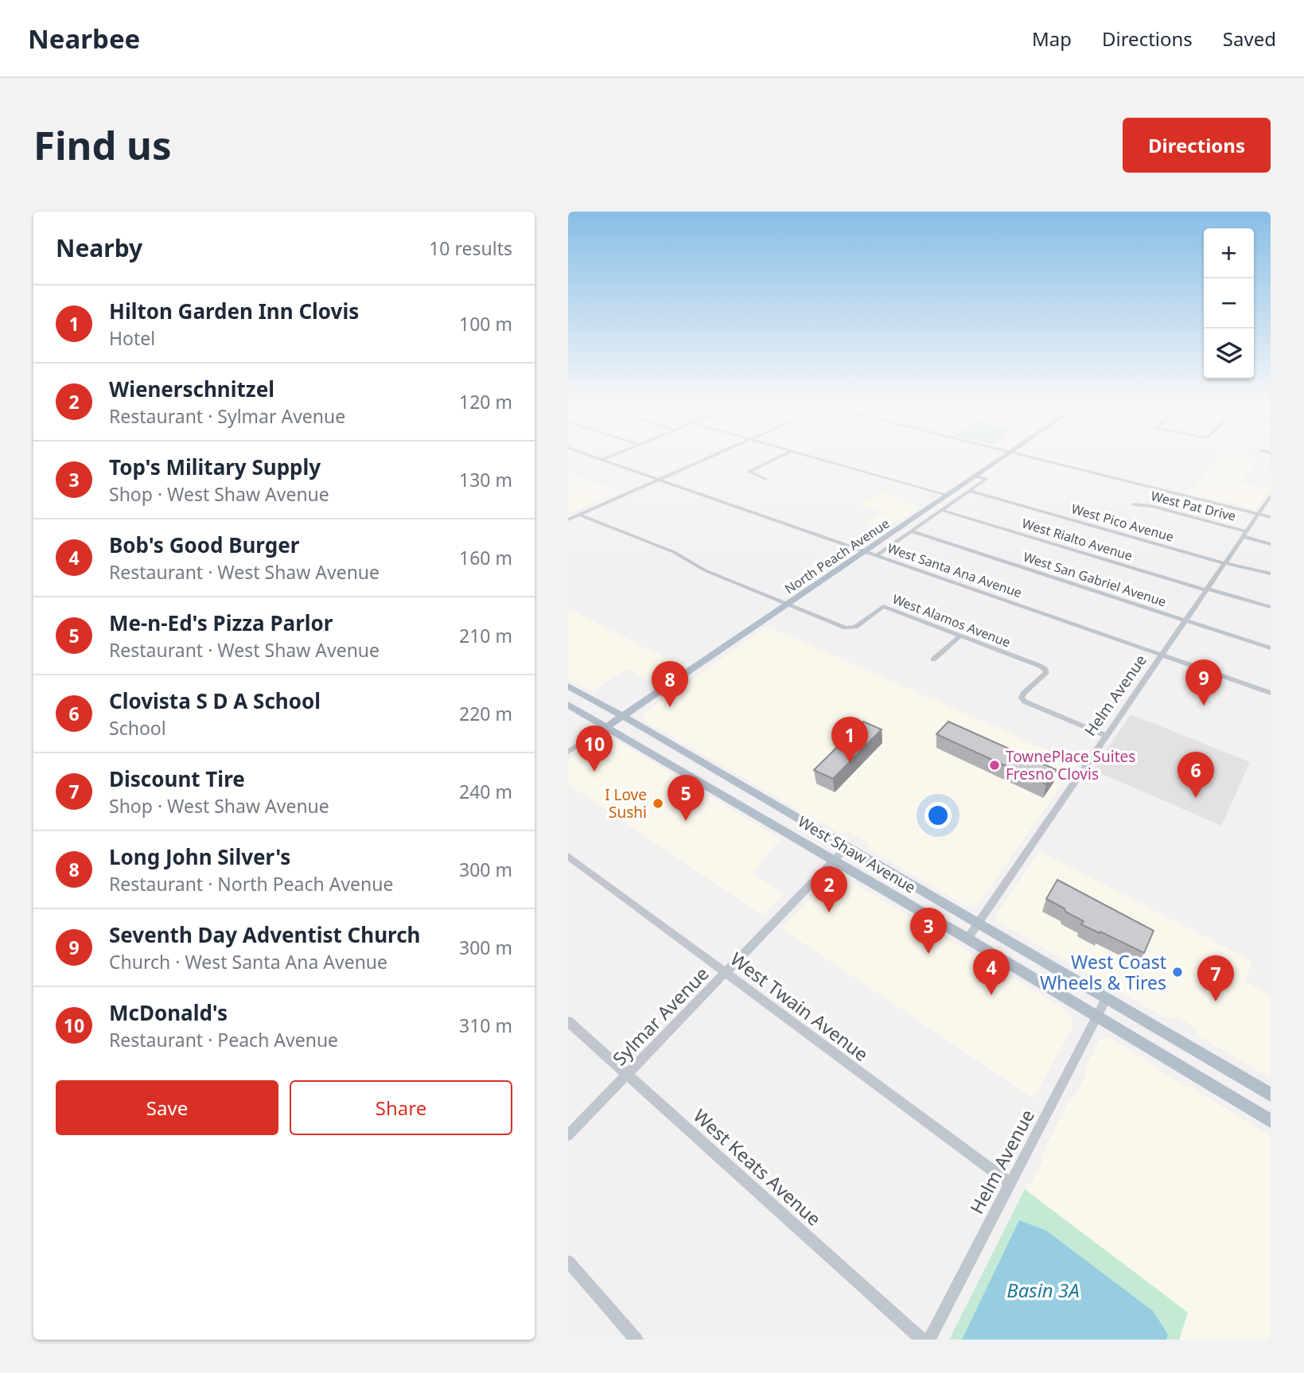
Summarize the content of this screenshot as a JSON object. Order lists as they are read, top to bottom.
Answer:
{
  "streets": {
    "main road": ["North Peach Avenue", "West Shaw Avenue"],
    "street": [
      "West Pat Drive",
      "West Pico Avenue",
      "West Rialto Avenue",
      "West Santa Ana Avenue",
      "West San Gabriel Avenue",
      "West Alamos Avenue",
      "Helm Avenue",
      "West Twain Avenue",
      "Sylmar Avenue",
      "West Keats Avenue"
    ]
  },
  "crossings": [
    ["West Pat Drive", "Helm Avenue"],
    ["West Pico Avenue", "Helm Avenue"],
    ["West Rialto Avenue", "Helm Avenue"],
    ["North Peach Avenue", "West Santa Ana Avenue"],
    ["North Peach Avenue", "West Alamos Avenue"],
    ["North Peach Avenue", "West Shaw Avenue"],
    ["West Santa Ana Avenue", "Helm Avenue"],
    ["West San Gabriel Avenue", "Helm Avenue"],
    ["West Alamos Avenue", "Helm Avenue"],
    ["Helm Avenue", "West Shaw Avenue"],
    ["Helm Avenue", "West Twain Avenue"],
    ["West Shaw Avenue", "Sylmar Avenue"],
    ["West Twain Avenue", "Sylmar Avenue"],
    ["Sylmar Avenue", "West Keats Avenue"]
  ],
  "water": ["Basin 3A"],
  "places": ["TownePlace Suites Fresno Clovis", "I Love Sushi", "West Coast Wheels & Tires"],
  "page": {
    "header": "Nearbee",
    "nav": ["Map", "Directions", "Saved"],
    "buttons": [
      "Directions",
      ["Save", "Share"]
    ],
    "title": "Find us",
    "heading": ["Nearby", "10 results"],
    "map_buttons": ["+", "−"],
    "list": [
      {
        "mark": "1",
        "name": "Hilton Garden Inn Clovis",
        "note": "Hotel",
        "value": "100 m"
      },
      {
        "mark": "2",
        "name": "Wienerschnitzel",
        "note": "Restaurant · Sylmar Avenue",
        "value": "120 m"
      },
      {
        "mark": "3",
        "name": "Top's Military Supply",
        "note": "Shop · West Shaw Avenue",
        "value": "130 m"
      },
      {
        "mark": "4",
        "name": "Bob's Good Burger",
        "note": "Restaurant · West Shaw Avenue",
        "value": "160 m"
      },
      {
        "mark": "5",
        "name": "Me-n-Ed's Pizza Parlor",
        "note": "Restaurant · West Shaw Avenue",
        "value": "210 m"
      },
      {
        "mark": "6",
        "name": "Clovista S D A School",
        "note": "School",
        "value": "220 m"
      },
      {
        "mark": "7",
        "name": "Discount Tire",
        "note": "Shop · West Shaw Avenue",
        "value": "240 m"
      },
      {
        "mark": "8",
        "name": "Long John Silver's",
        "note": "Restaurant · North Peach Avenue",
        "value": "300 m"
      },
      {
        "mark": "9",
        "name": "Seventh Day Adventist Church",
        "note": "Church · West Santa Ana Avenue",
        "value": "300 m"
      },
      {
        "mark": "10",
        "name": "McDonald's",
        "note": "Restaurant · Peach Avenue",
        "value": "310 m"
      }
    ],
    "pins": [
      "9",
      "8",
      "1",
      "10",
      "6",
      "5",
      "2",
      "3",
      "4",
      "7"
    ]
  }
}
